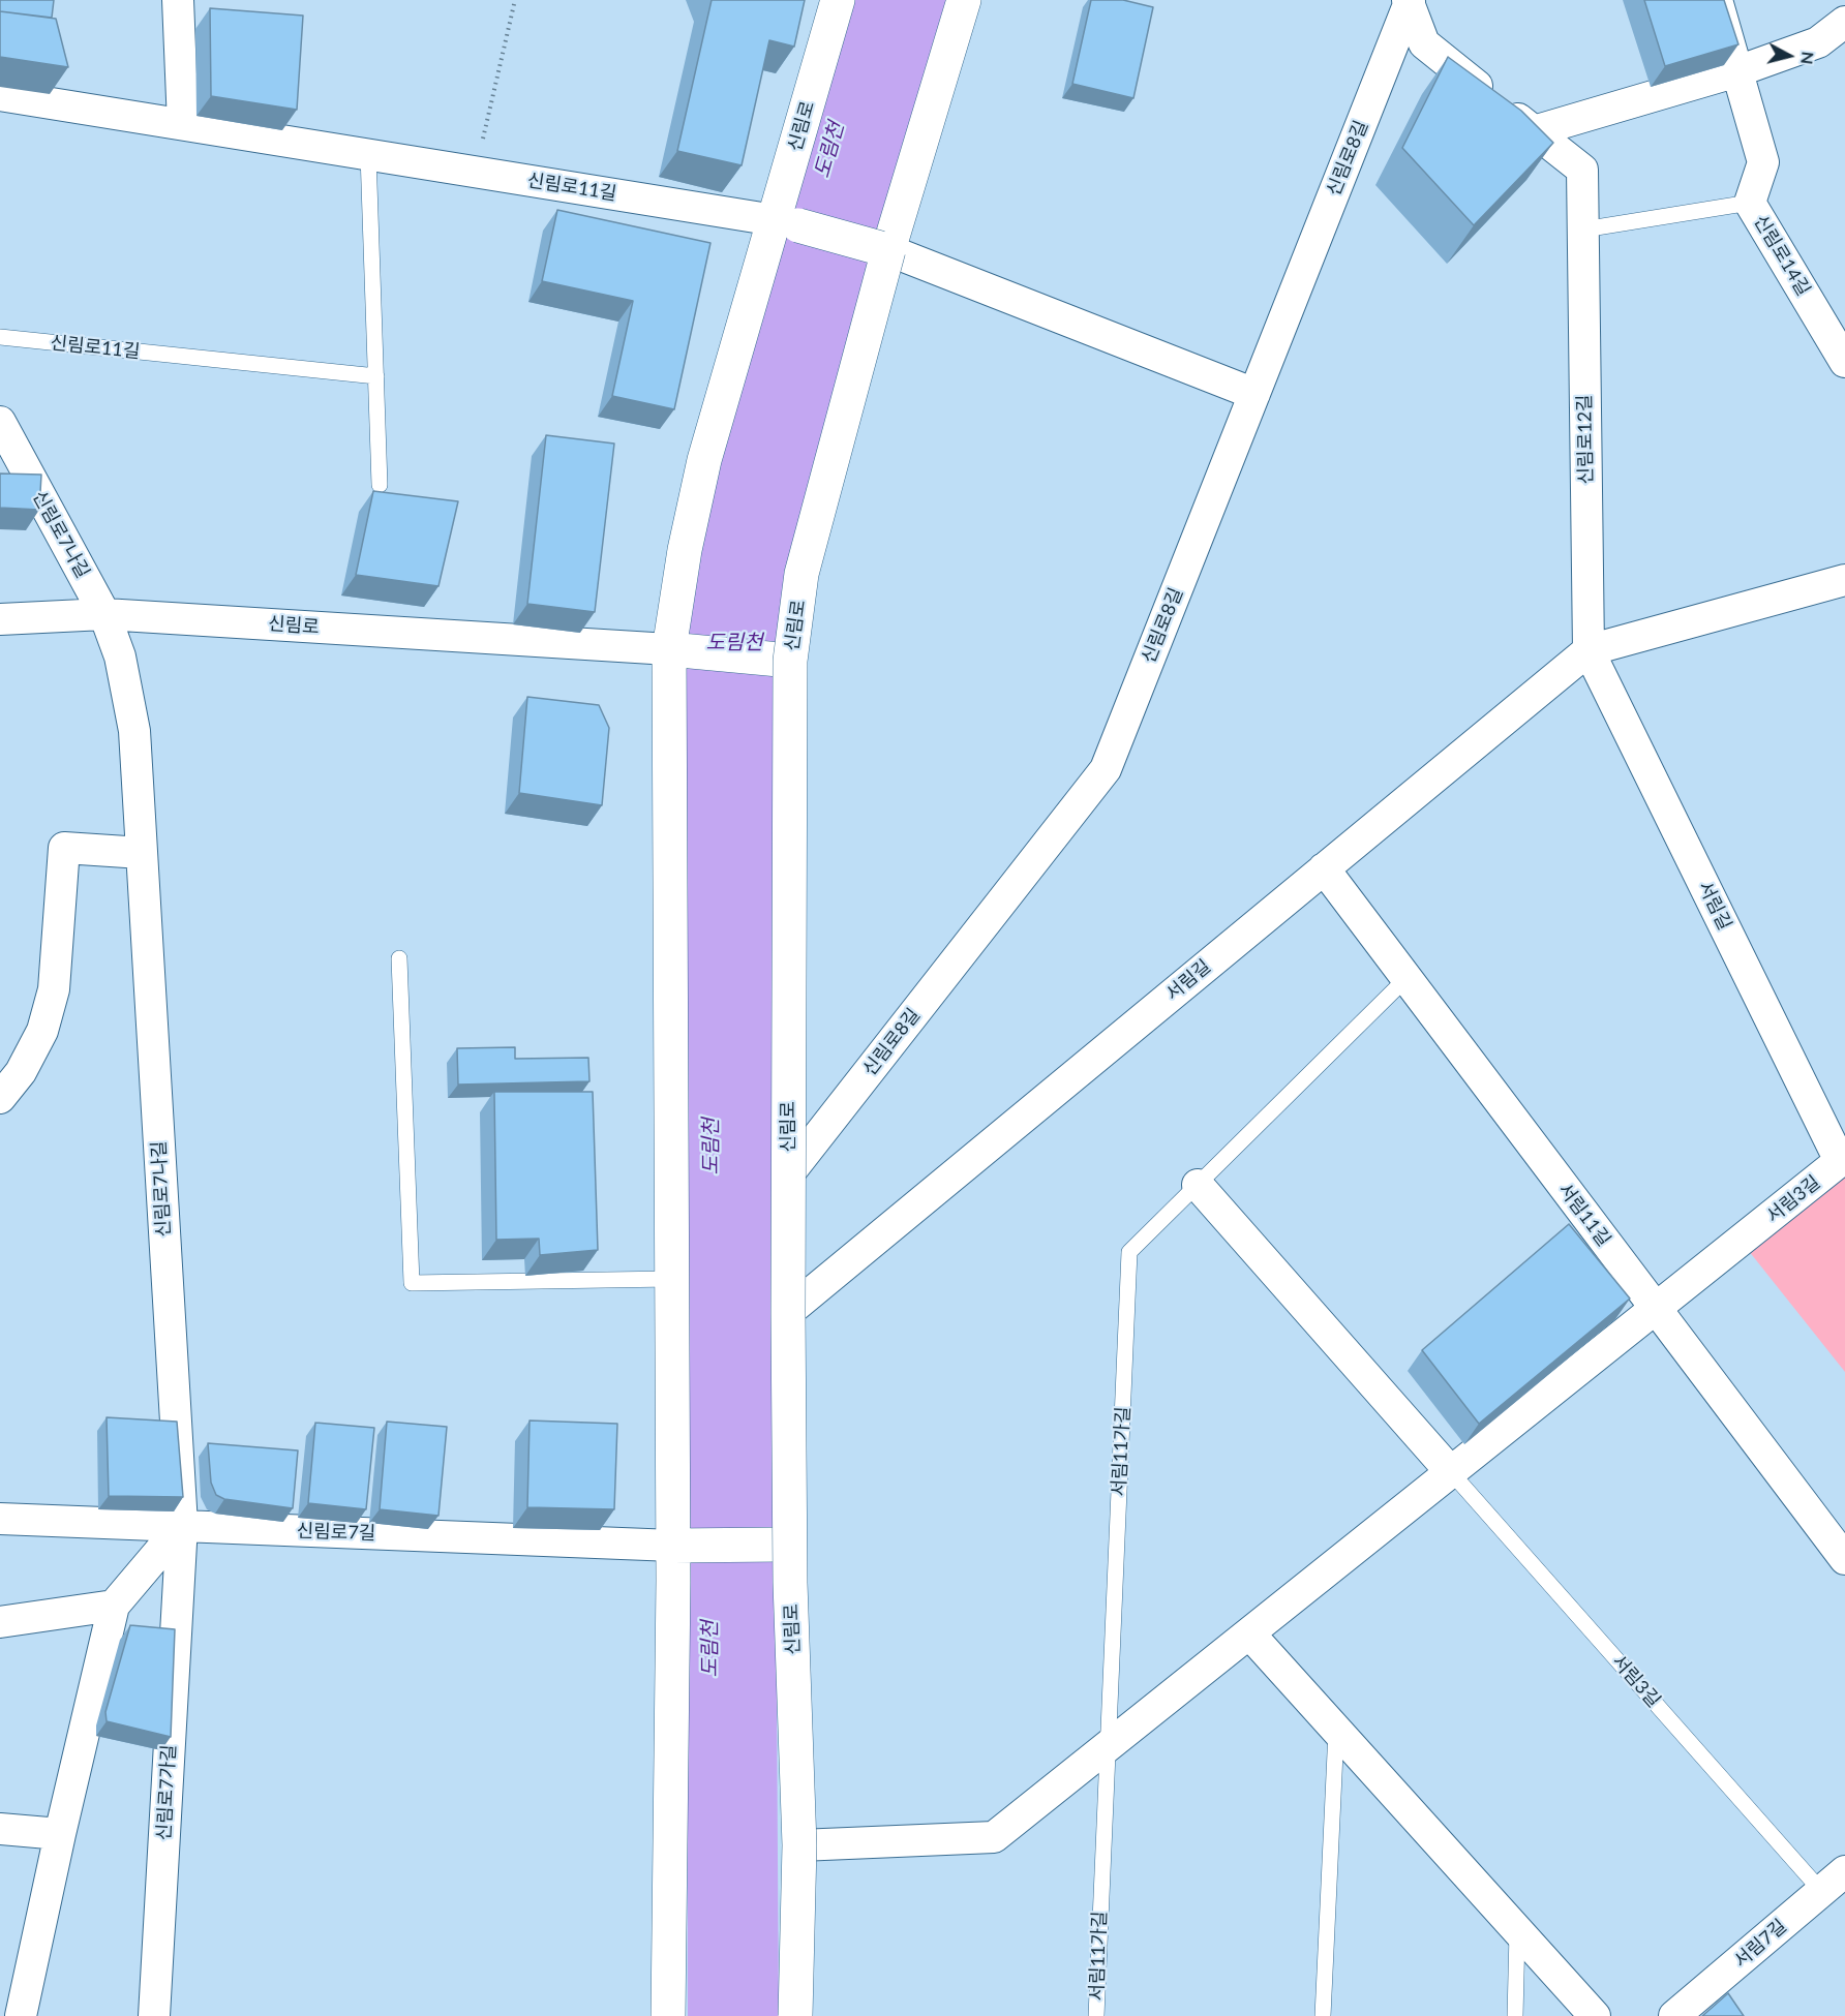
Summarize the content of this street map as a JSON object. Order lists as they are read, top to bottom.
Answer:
{
  "streets": {
    "main road": ["신림로"],
    "street": [
      "신림로8길",
      "신림로11길",
      "신림로14길",
      "신림로12길",
      "신림로7나길",
      "서림길",
      "서림3길",
      "서림11길",
      "신림로7길",
      "신림로7가길",
      "서림7길"
    ],
    "lane": ["서림11가길"]
  },
  "crossings": [
    ["신림로", "신림로8길"],
    ["신림로", "신림로11길"],
    ["신림로", "신림로7나길"],
    ["신림로", "서림길"],
    ["신림로", "신림로7길"],
    ["신림로8길", "신림로12길"],
    ["신림로12길", "서림길"],
    ["신림로7나길", "신림로7길"],
    ["신림로7나길", "신림로7가길"],
    ["서림길", "서림3길"],
    ["서림길", "서림11길"],
    ["서림3길", "서림11길"],
    ["서림3길", "서림11가길"],
    ["서림3길", "서림7길"],
    ["서림11길", "서림11가길"],
    ["신림로7길", "신림로7가길"]
  ],
  "water": ["도림천"],
  "north": "right"
}
